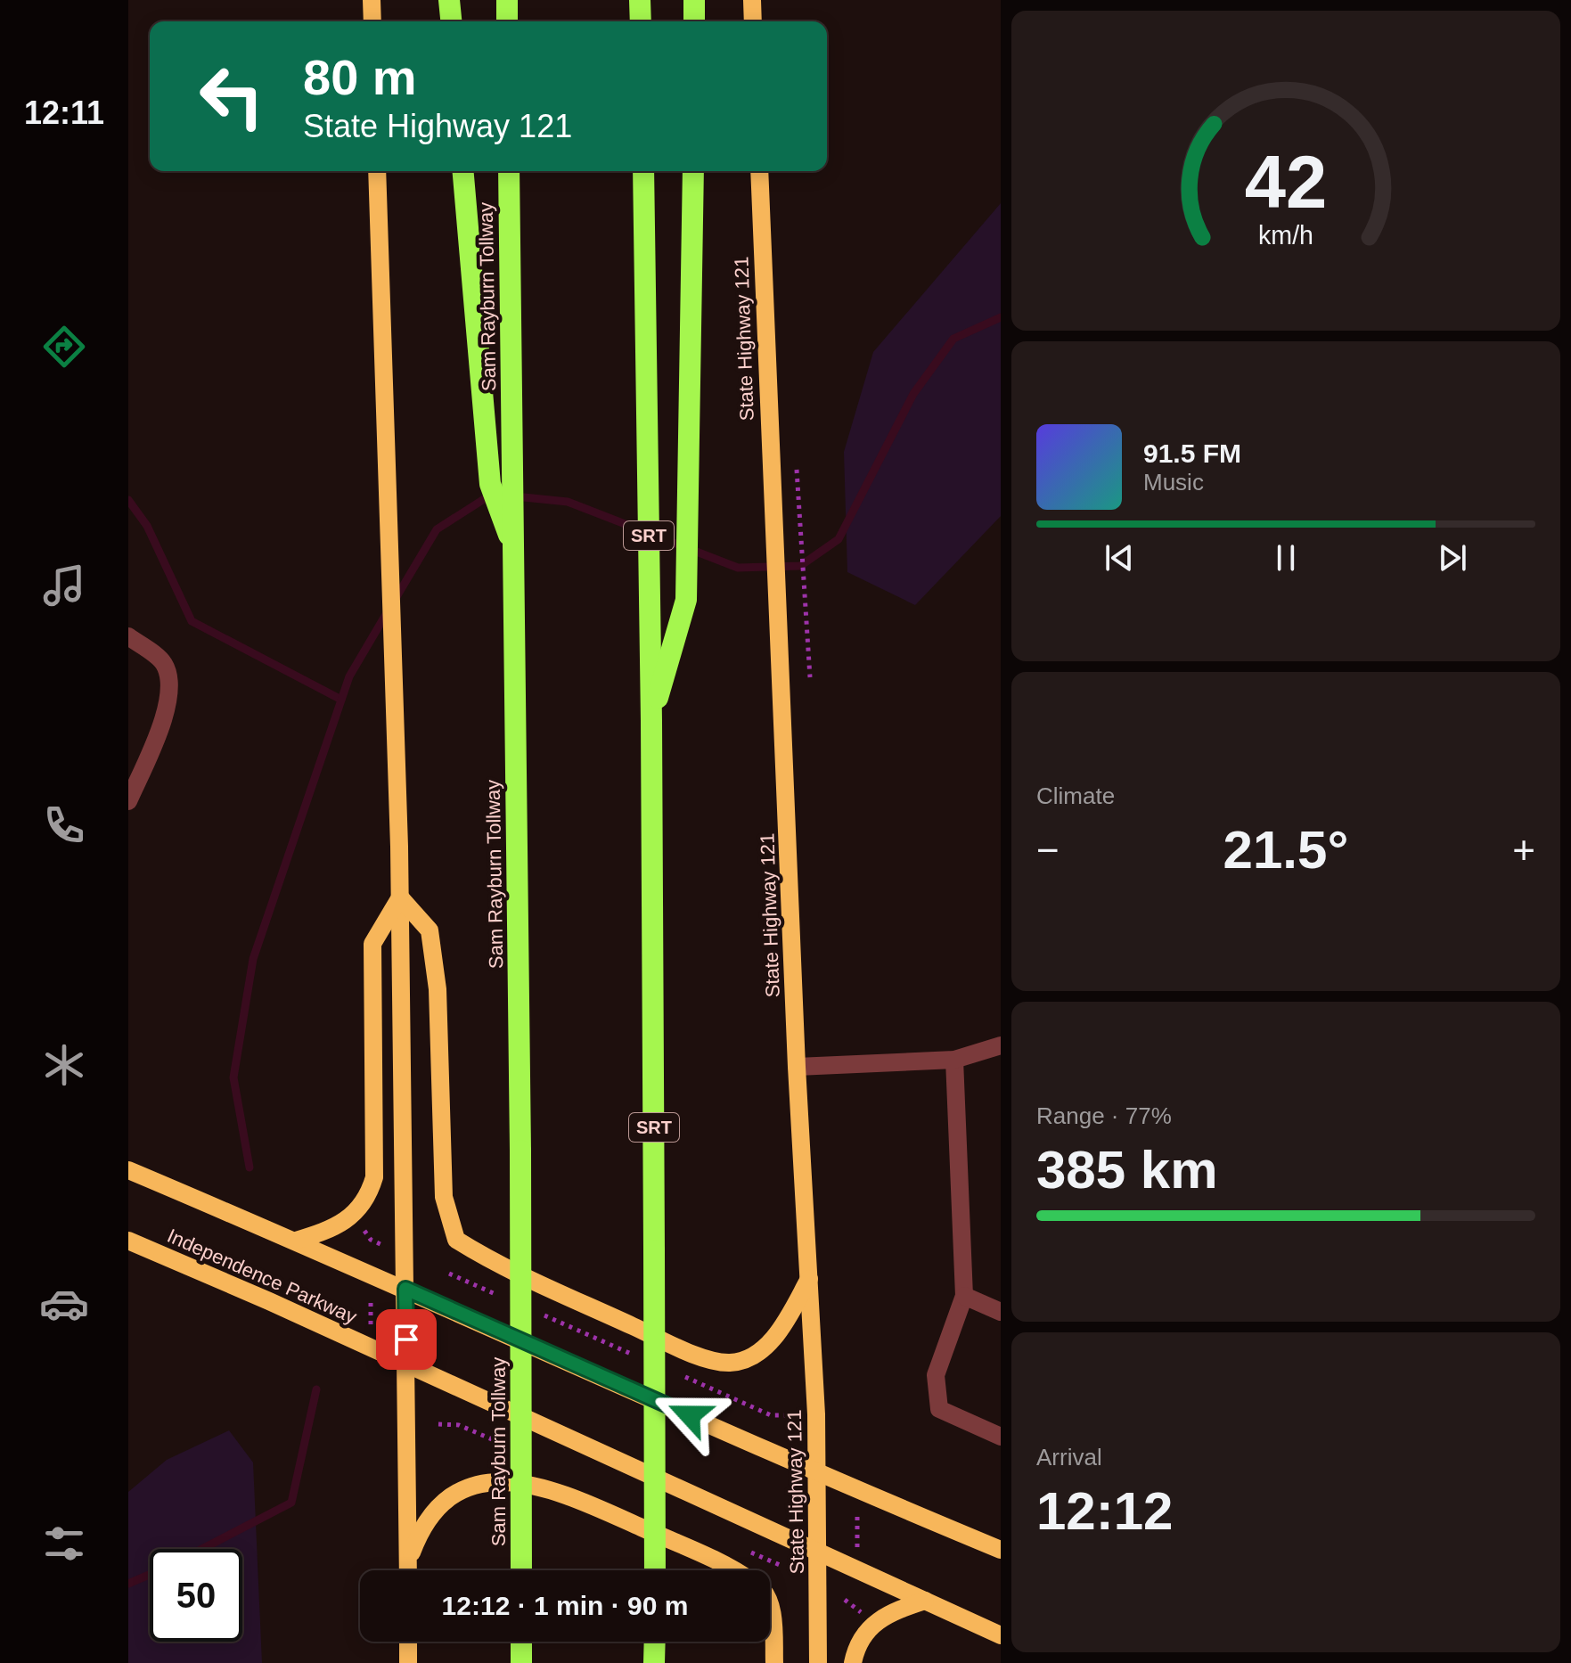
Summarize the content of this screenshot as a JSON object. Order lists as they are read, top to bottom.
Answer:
{
  "streets": {
    "highway": ["Sam Rayburn Tollway", "SRT"],
    "main road": ["State Highway 121", "Independence Parkway"]
  },
  "crossings": [
    ["State Highway 121", "Independence Parkway"]
  ],
  "page": {
    "tabs": "12:11",
    "turn": ["80 m", "State Highway 121"],
    "song": ["91.5 FM", "Music"],
    "tile": [
      "Climate",
      ["Range · 77%", "385 km"],
      ["Arrival", "12:12"]
    ],
    "heat": ["−", "21.5°", "+"],
    "limit": "50",
    "trip": "12:12 · 1 min · 90 m",
    "gauge": ["42", "km/h"]
  }
}
